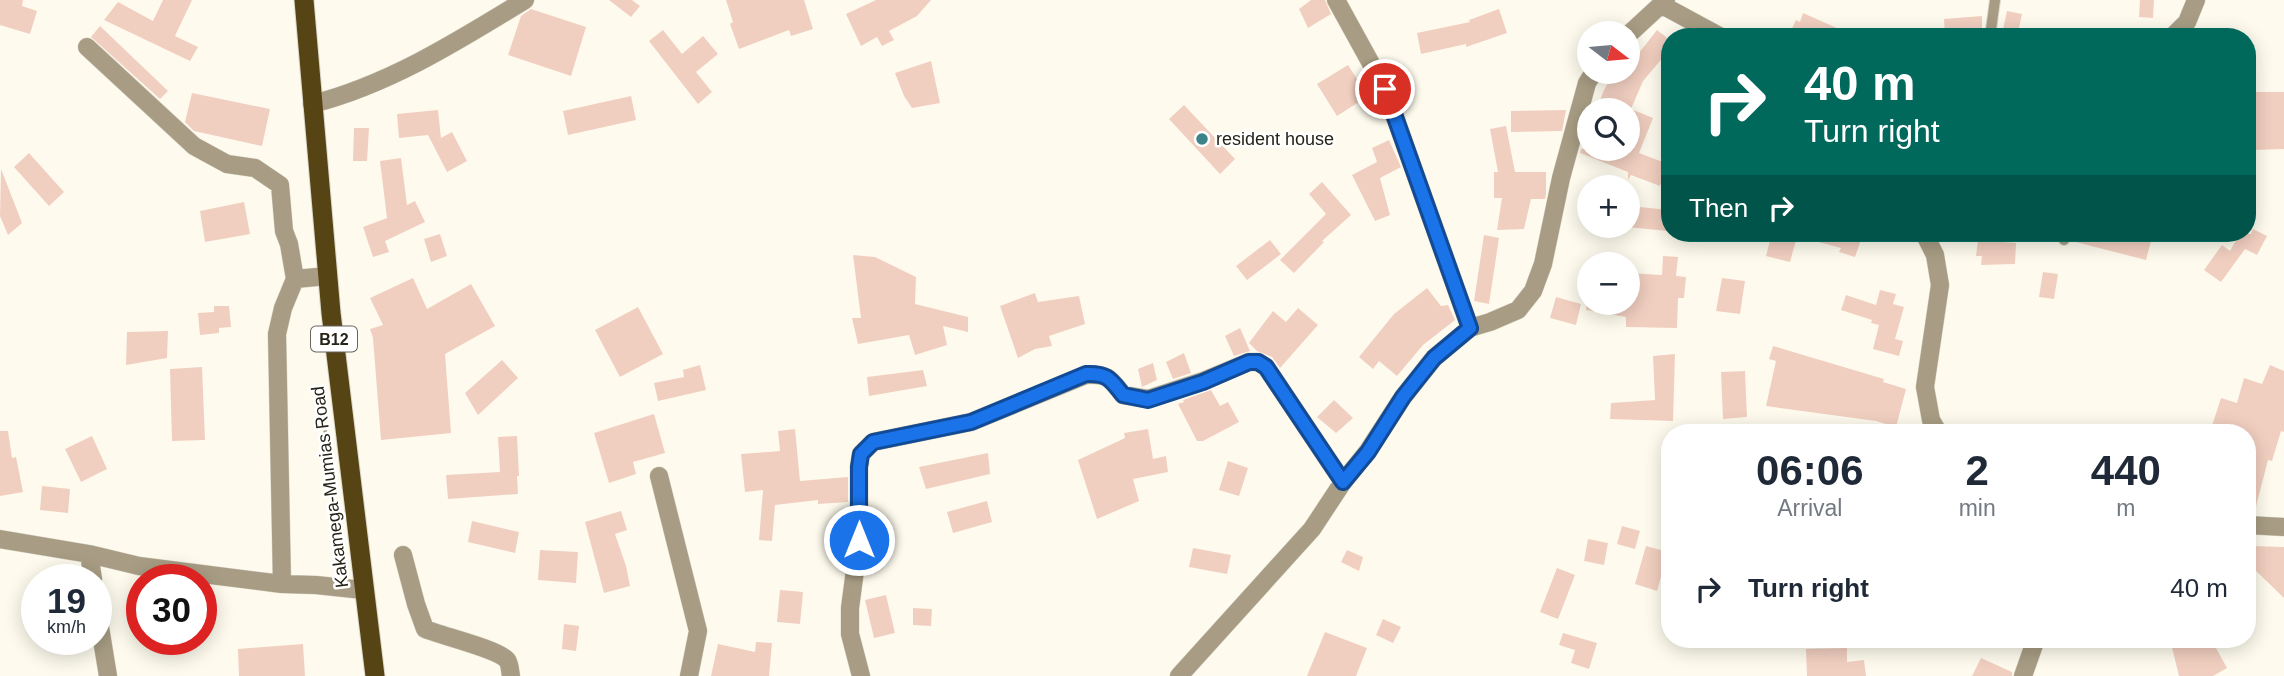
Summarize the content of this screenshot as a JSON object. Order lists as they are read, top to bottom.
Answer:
{
  "streets": {
    "highway": ["B12", "Kakamega-Mumias Road"]
  },
  "places": ["resident house"],
  "north": "right",
  "page": {
    "map_buttons": ["+", "−"],
    "turn": ["40 m", "Turn right"],
    "then": "Then",
    "eta": [
      "06:06",
      "Arrival",
      "2",
      "min",
      "440",
      "m"
    ],
    "list": [
      {
        "name": "Turn right",
        "value": "40 m"
      }
    ],
    "speed": "19 km/h",
    "limit": "30"
  }
}
